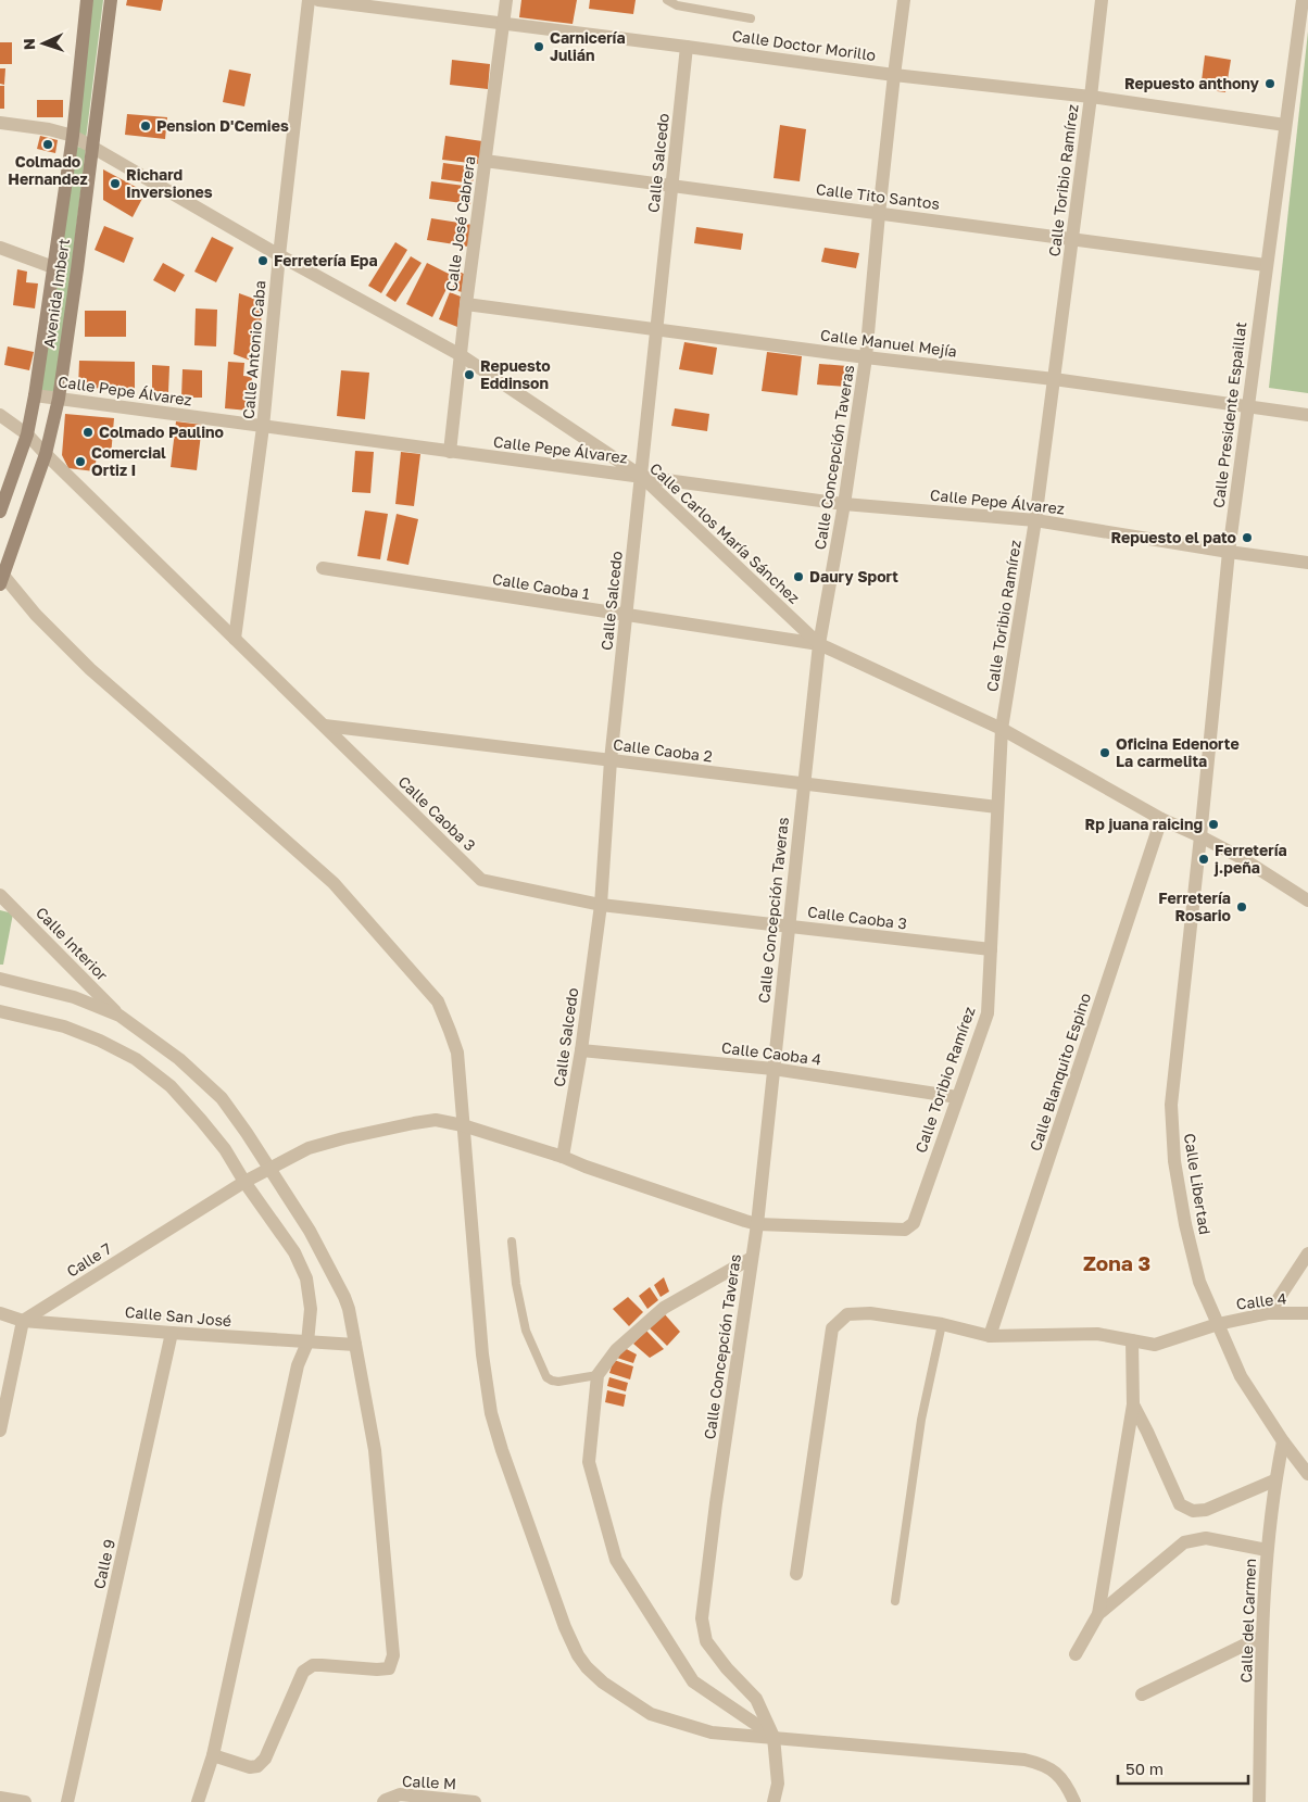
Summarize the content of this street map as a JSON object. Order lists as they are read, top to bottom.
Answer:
{
  "streets": {
    "main road": ["Avenida Imbert"],
    "street": [
      "Calle Doctor Morillo",
      "Calle Salcedo",
      "Calle Toribio Ramírez",
      "Calle Tito Santos",
      "Calle José Cabrera",
      "Calle Manuel Mejía",
      "Calle Antonio Caba",
      "Calle Pepe Álvarez",
      "Calle Presidente Espaillat",
      "Calle Concepción Taveras",
      "Calle Carlos María Sánchez",
      "Calle Caoba 1",
      "Calle Caoba 2",
      "Calle Caoba 3",
      "Calle Interior",
      "Calle Caoba 4",
      "Calle Blanquito Espino",
      "Calle Libertad",
      "Calle 7",
      "Calle 4",
      "Calle San José",
      "Calle 9",
      "Calle del Carmen",
      "Calle M"
    ]
  },
  "crossings": [
    ["Calle Doctor Morillo", "Calle Salcedo"],
    ["Calle Doctor Morillo", "Calle Toribio Ramírez"],
    ["Calle Doctor Morillo", "Calle José Cabrera"],
    ["Calle Doctor Morillo", "Calle Presidente Espaillat"],
    ["Calle Doctor Morillo", "Calle Concepción Taveras"],
    ["Calle Salcedo", "Calle Tito Santos"],
    ["Calle Salcedo", "Calle Manuel Mejía"],
    ["Calle Salcedo", "Calle Pepe Álvarez"],
    ["Calle Salcedo", "Calle Carlos María Sánchez"],
    ["Calle Salcedo", "Calle Caoba 1"],
    ["Calle Salcedo", "Calle Caoba 2"],
    ["Calle Salcedo", "Calle Caoba 3"],
    ["Calle Salcedo", "Calle Caoba 4"],
    ["Calle Salcedo", "Calle 7"],
    ["Calle Toribio Ramírez", "Calle Tito Santos"],
    ["Calle Toribio Ramírez", "Calle Manuel Mejía"],
    ["Calle Toribio Ramírez", "Calle Pepe Álvarez"],
    ["Calle Toribio Ramírez", "Calle Carlos María Sánchez"],
    ["Calle Toribio Ramírez", "Calle Caoba 2"],
    ["Calle Toribio Ramírez", "Calle Caoba 3"],
    ["Calle Toribio Ramírez", "Calle Caoba 4"],
    ["Calle Toribio Ramírez", "Calle 7"],
    ["Calle Tito Santos", "Calle José Cabrera"],
    ["Calle Tito Santos", "Calle Presidente Espaillat"],
    ["Calle Tito Santos", "Calle Concepción Taveras"],
    ["Calle José Cabrera", "Calle Manuel Mejía"],
    ["Calle José Cabrera", "Calle Pepe Álvarez"],
    ["Calle José Cabrera", "Calle Carlos María Sánchez"],
    ["Avenida Imbert", "Calle Pepe Álvarez"],
    ["Avenida Imbert", "Calle Carlos María Sánchez"],
    ["Avenida Imbert", "Calle Caoba 3"],
    ["Calle Manuel Mejía", "Calle Presidente Espaillat"],
    ["Calle Manuel Mejía", "Calle Concepción Taveras"],
    ["Calle Antonio Caba", "Calle Pepe Álvarez"],
    ["Calle Antonio Caba", "Calle Carlos María Sánchez"],
    ["Calle Antonio Caba", "Calle Caoba 3"],
    ["Calle Pepe Álvarez", "Calle Presidente Espaillat"],
    ["Calle Pepe Álvarez", "Calle Concepción Taveras"],
    ["Calle Pepe Álvarez", "Calle Carlos María Sánchez"],
    ["Calle Presidente Espaillat", "Calle Carlos María Sánchez"],
    ["Calle Presidente Espaillat", "Calle Libertad"],
    ["Calle Concepción Taveras", "Calle Carlos María Sánchez"],
    ["Calle Concepción Taveras", "Calle Caoba 1"],
    ["Calle Concepción Taveras", "Calle Caoba 2"],
    ["Calle Concepción Taveras", "Calle Caoba 3"],
    ["Calle Concepción Taveras", "Calle Caoba 4"],
    ["Calle Concepción Taveras", "Calle 7"],
    ["Calle Carlos María Sánchez", "Calle Caoba 1"],
    ["Calle Carlos María Sánchez", "Calle Blanquito Espino"],
    ["Calle Carlos María Sánchez", "Calle Libertad"],
    ["Calle Caoba 2", "Calle Caoba 3"],
    ["Calle Blanquito Espino", "Calle 4"],
    ["Calle Libertad", "Calle 4"],
    ["Calle Libertad", "Calle del Carmen"],
    ["Calle 7", "Calle San José"],
    ["Calle San José", "Calle 9"]
  ],
  "districts": ["Zona 3"],
  "places": [
    "Carnicería Julián",
    "Repuesto anthony",
    "Pension D'Cemies",
    "Colmado Hernandez",
    "Richard Inversiones",
    "Ferretería Epa",
    "Repuesto Eddinson",
    "Colmado Paulino",
    "Comercial Ortiz I",
    "Repuesto el pato",
    "Daury Sport",
    "Oficina Edenorte La carmelita",
    "Rp juana raicing",
    "Ferretería j.peña",
    "Ferretería Rosario"
  ],
  "scale_bar": "50 m",
  "north": "left"
}
